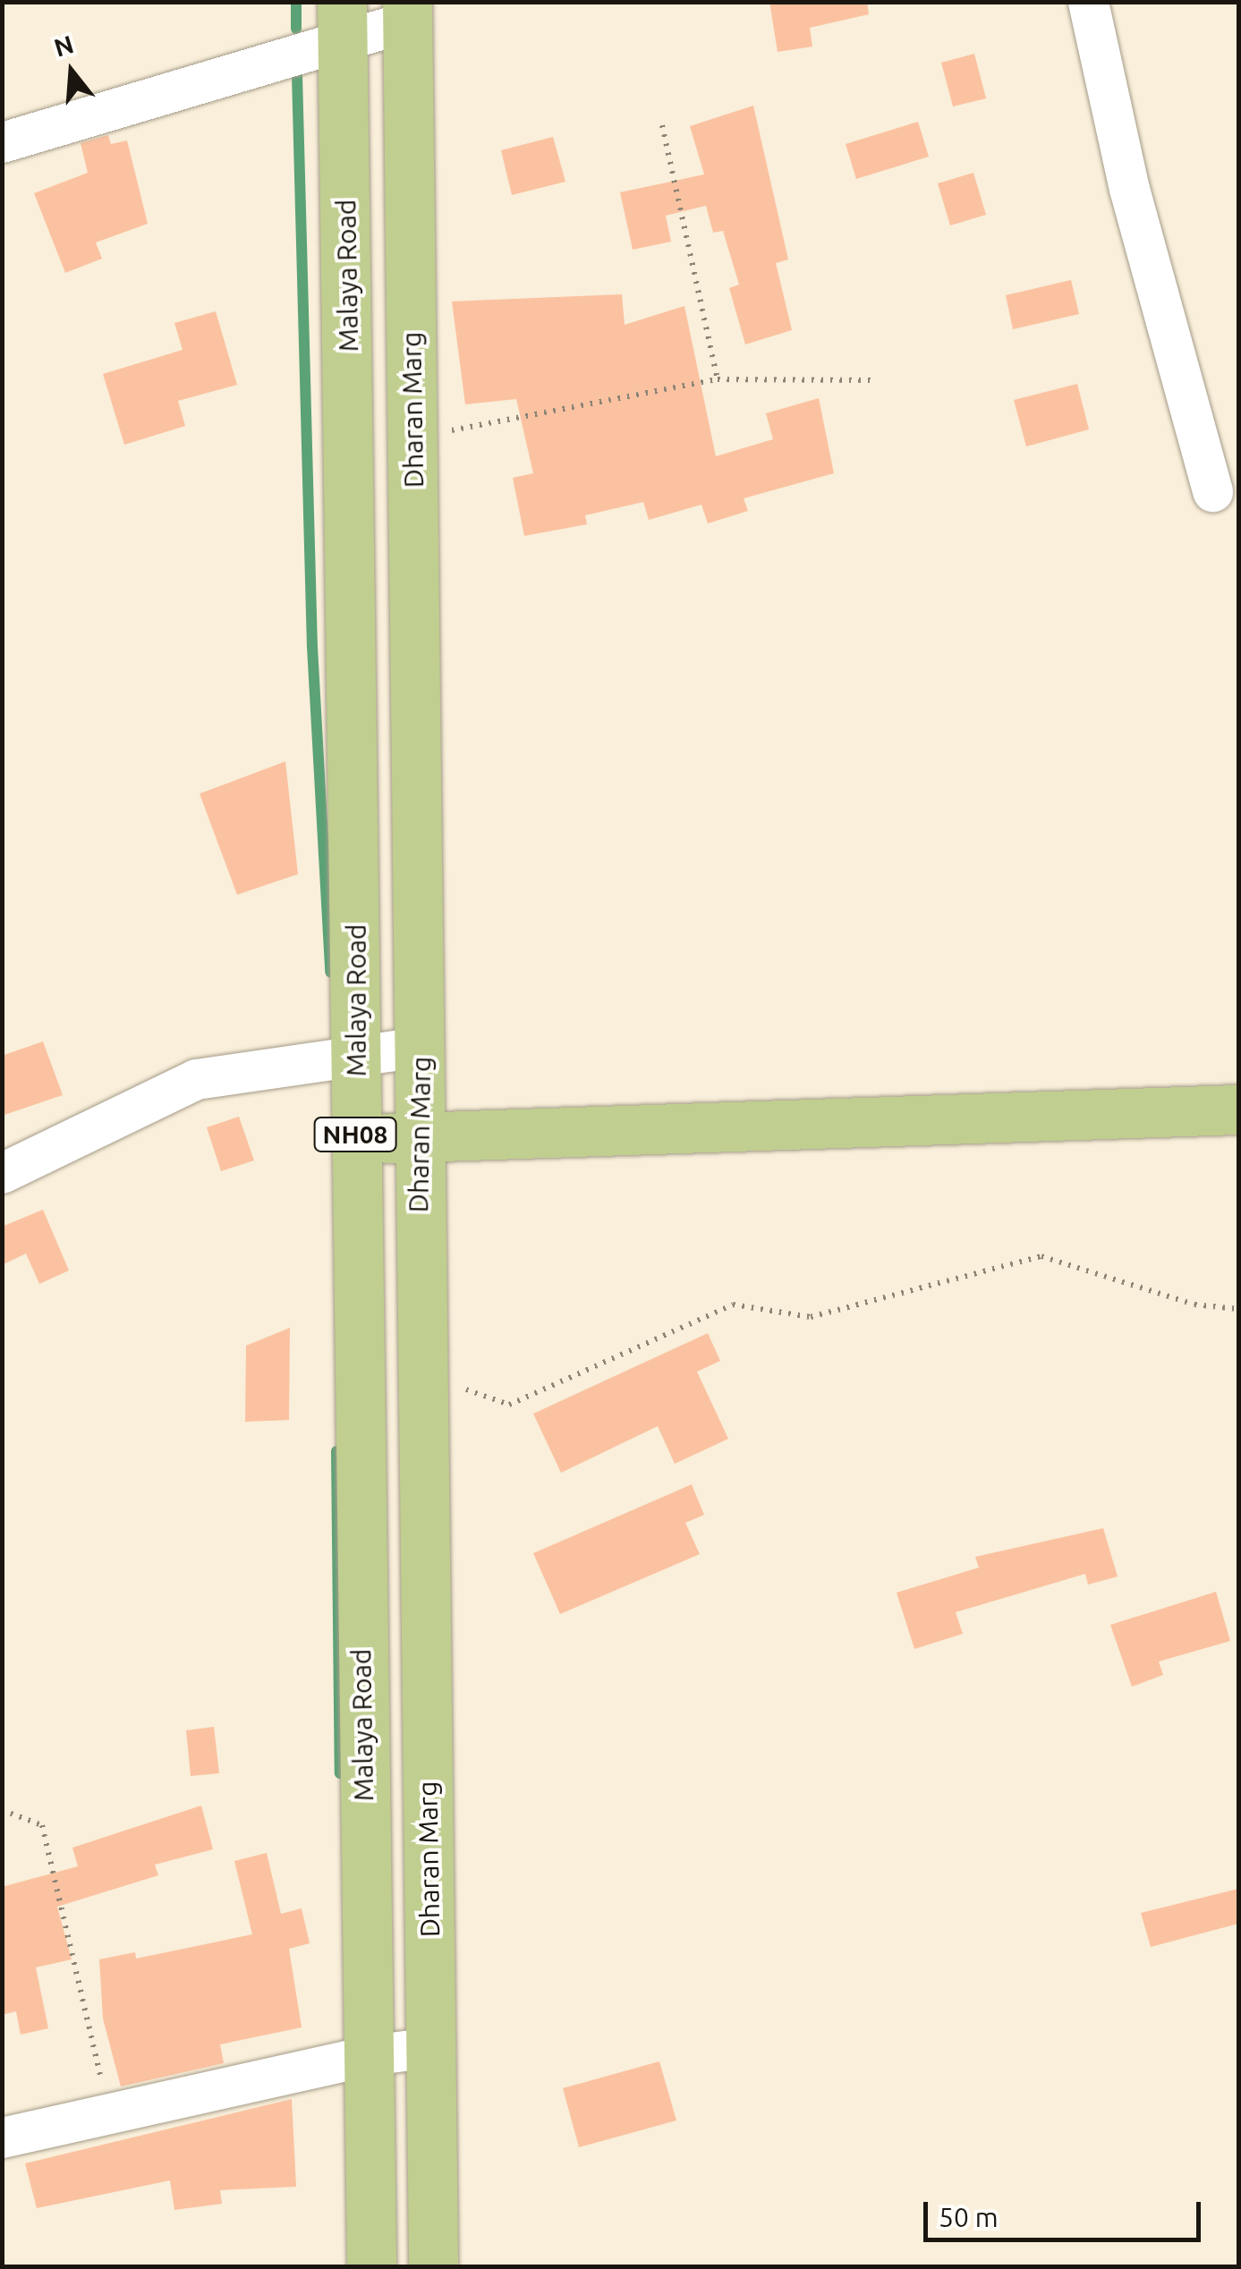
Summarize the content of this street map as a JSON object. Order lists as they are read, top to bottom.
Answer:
{
  "streets": {
    "main road": ["Malaya Road", "Dharan Marg", "NH08"]
  },
  "scale_bar": "50 m",
  "north": "top"
}
